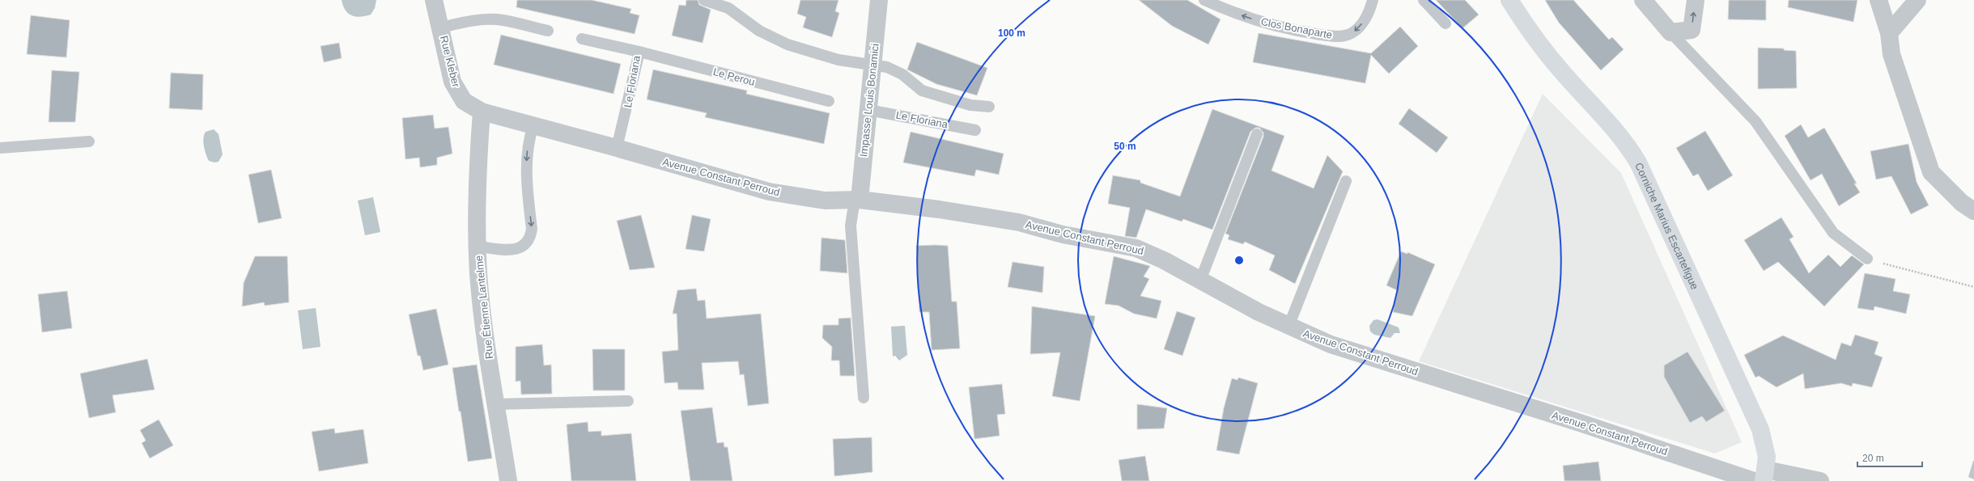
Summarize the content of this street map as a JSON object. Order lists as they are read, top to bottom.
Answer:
{
  "streets": {
    "main road": ["Corniche Marius Escartefigue"],
    "street": [
      "Rue Kleber",
      "Impasse Louis Bonamici",
      "Avenue Constant Perroud",
      "Rue Étienne Lantelme"
    ],
    "lane": ["Clos Bonaparte", "Le Perou", "Le Floriana"]
  },
  "crossings": [
    ["Rue Kleber", "Avenue Constant Perroud"],
    ["Rue Kleber", "Rue Étienne Lantelme"],
    ["Le Perou", "Le Floriana"],
    ["Le Floriana", "Impasse Louis Bonamici"],
    ["Le Floriana", "Avenue Constant Perroud"],
    ["Impasse Louis Bonamici", "Avenue Constant Perroud"],
    ["Avenue Constant Perroud", "Corniche Marius Escartefigue"],
    ["Avenue Constant Perroud", "Rue Étienne Lantelme"]
  ],
  "one_way": ["Clos Bonaparte"],
  "scale_bar": "20 m",
  "rings": ["100 m", "50 m"]
}
